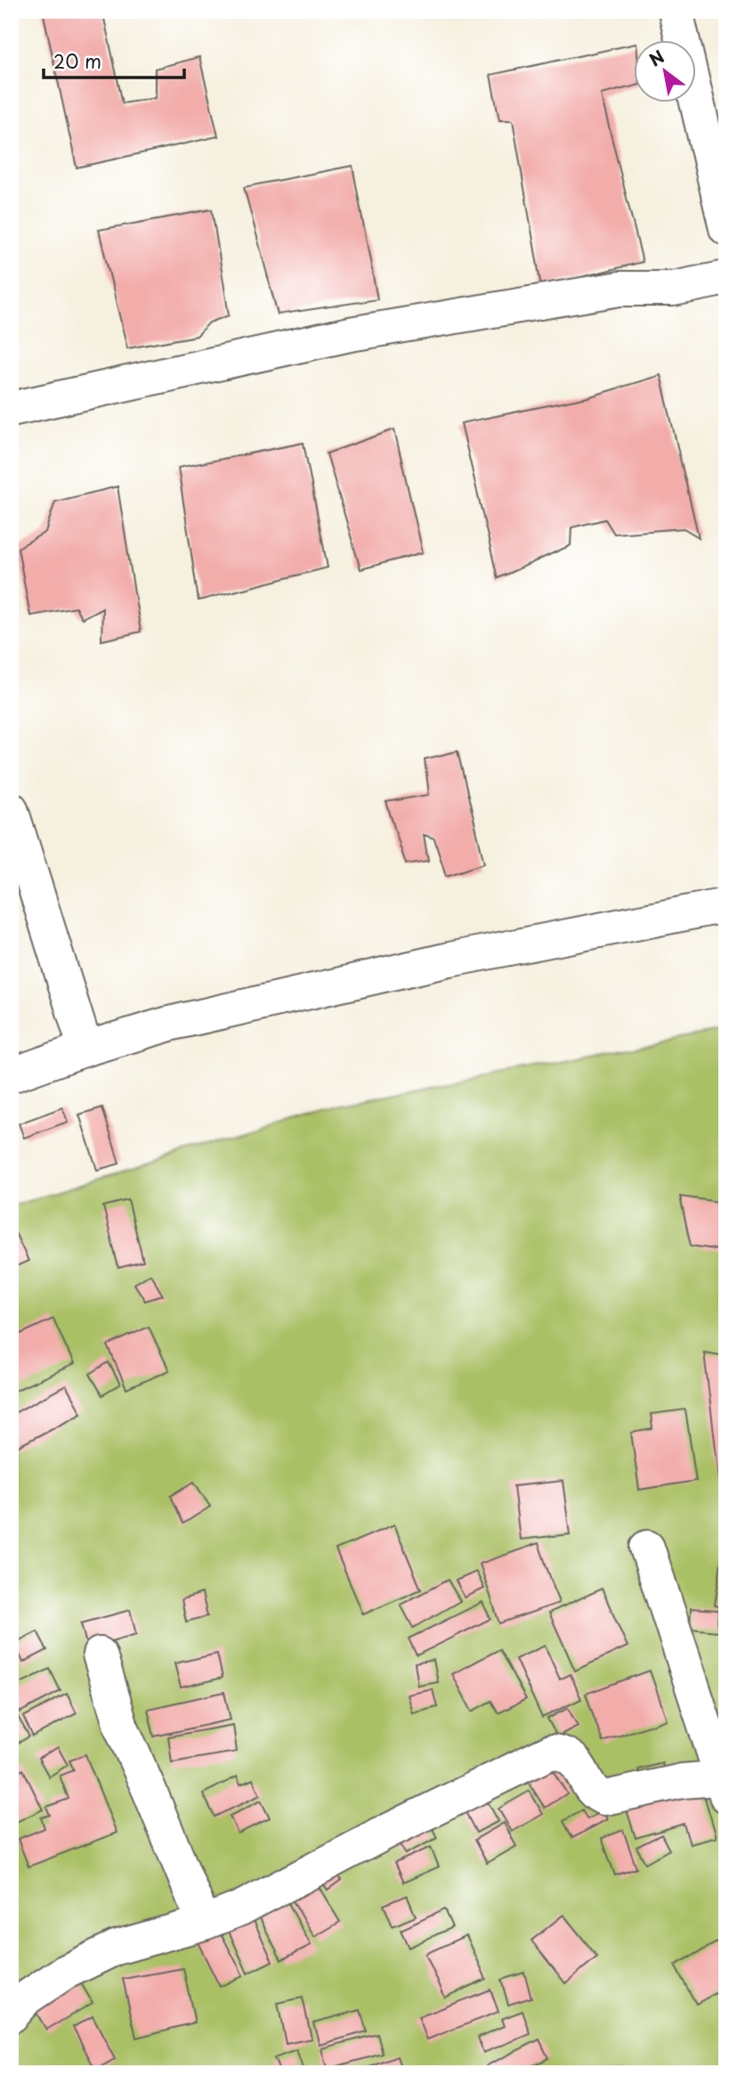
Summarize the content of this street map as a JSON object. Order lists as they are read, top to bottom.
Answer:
{
  "scale_bar": "20 m",
  "north": "top left"
}
